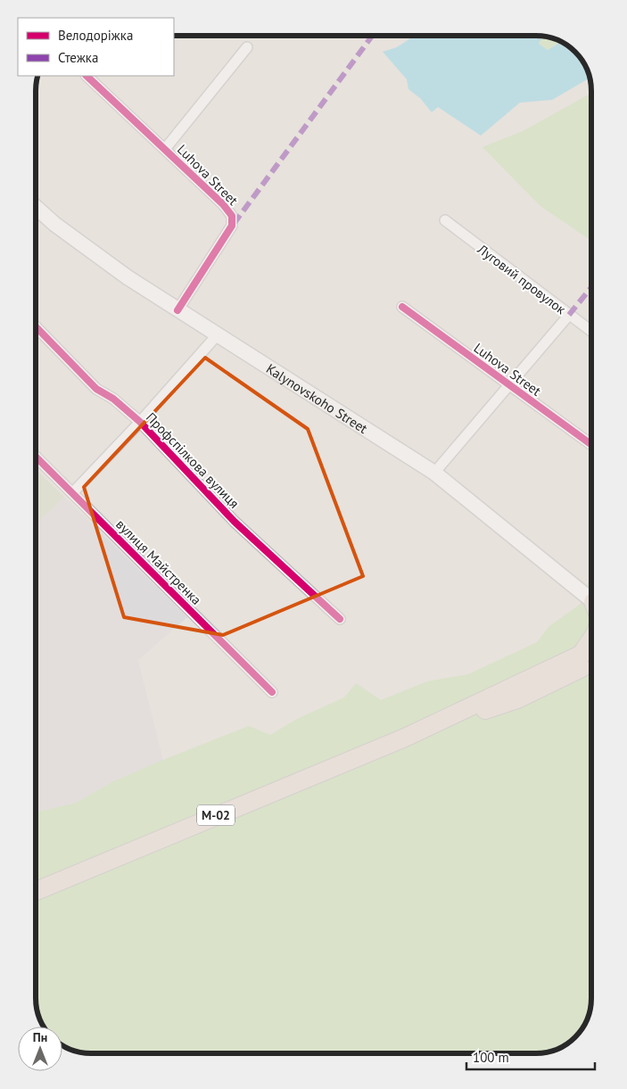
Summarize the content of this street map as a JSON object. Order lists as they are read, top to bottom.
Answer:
{
  "streets": {
    "highway": ["М-02"],
    "main road": ["Kalynovskoho Street"],
    "street": [
      "Luhova Street",
      "Луговий провулок",
      "Профспілкова вулиця",
      "вулиця Майстренка"
    ]
  },
  "crossings": [
    ["Luhova Street", "Kalynovskoho Street"]
  ],
  "legend": ["Велодоріжка", "Стежка"],
  "scale_bar": "100 m",
  "north": "top"
}
